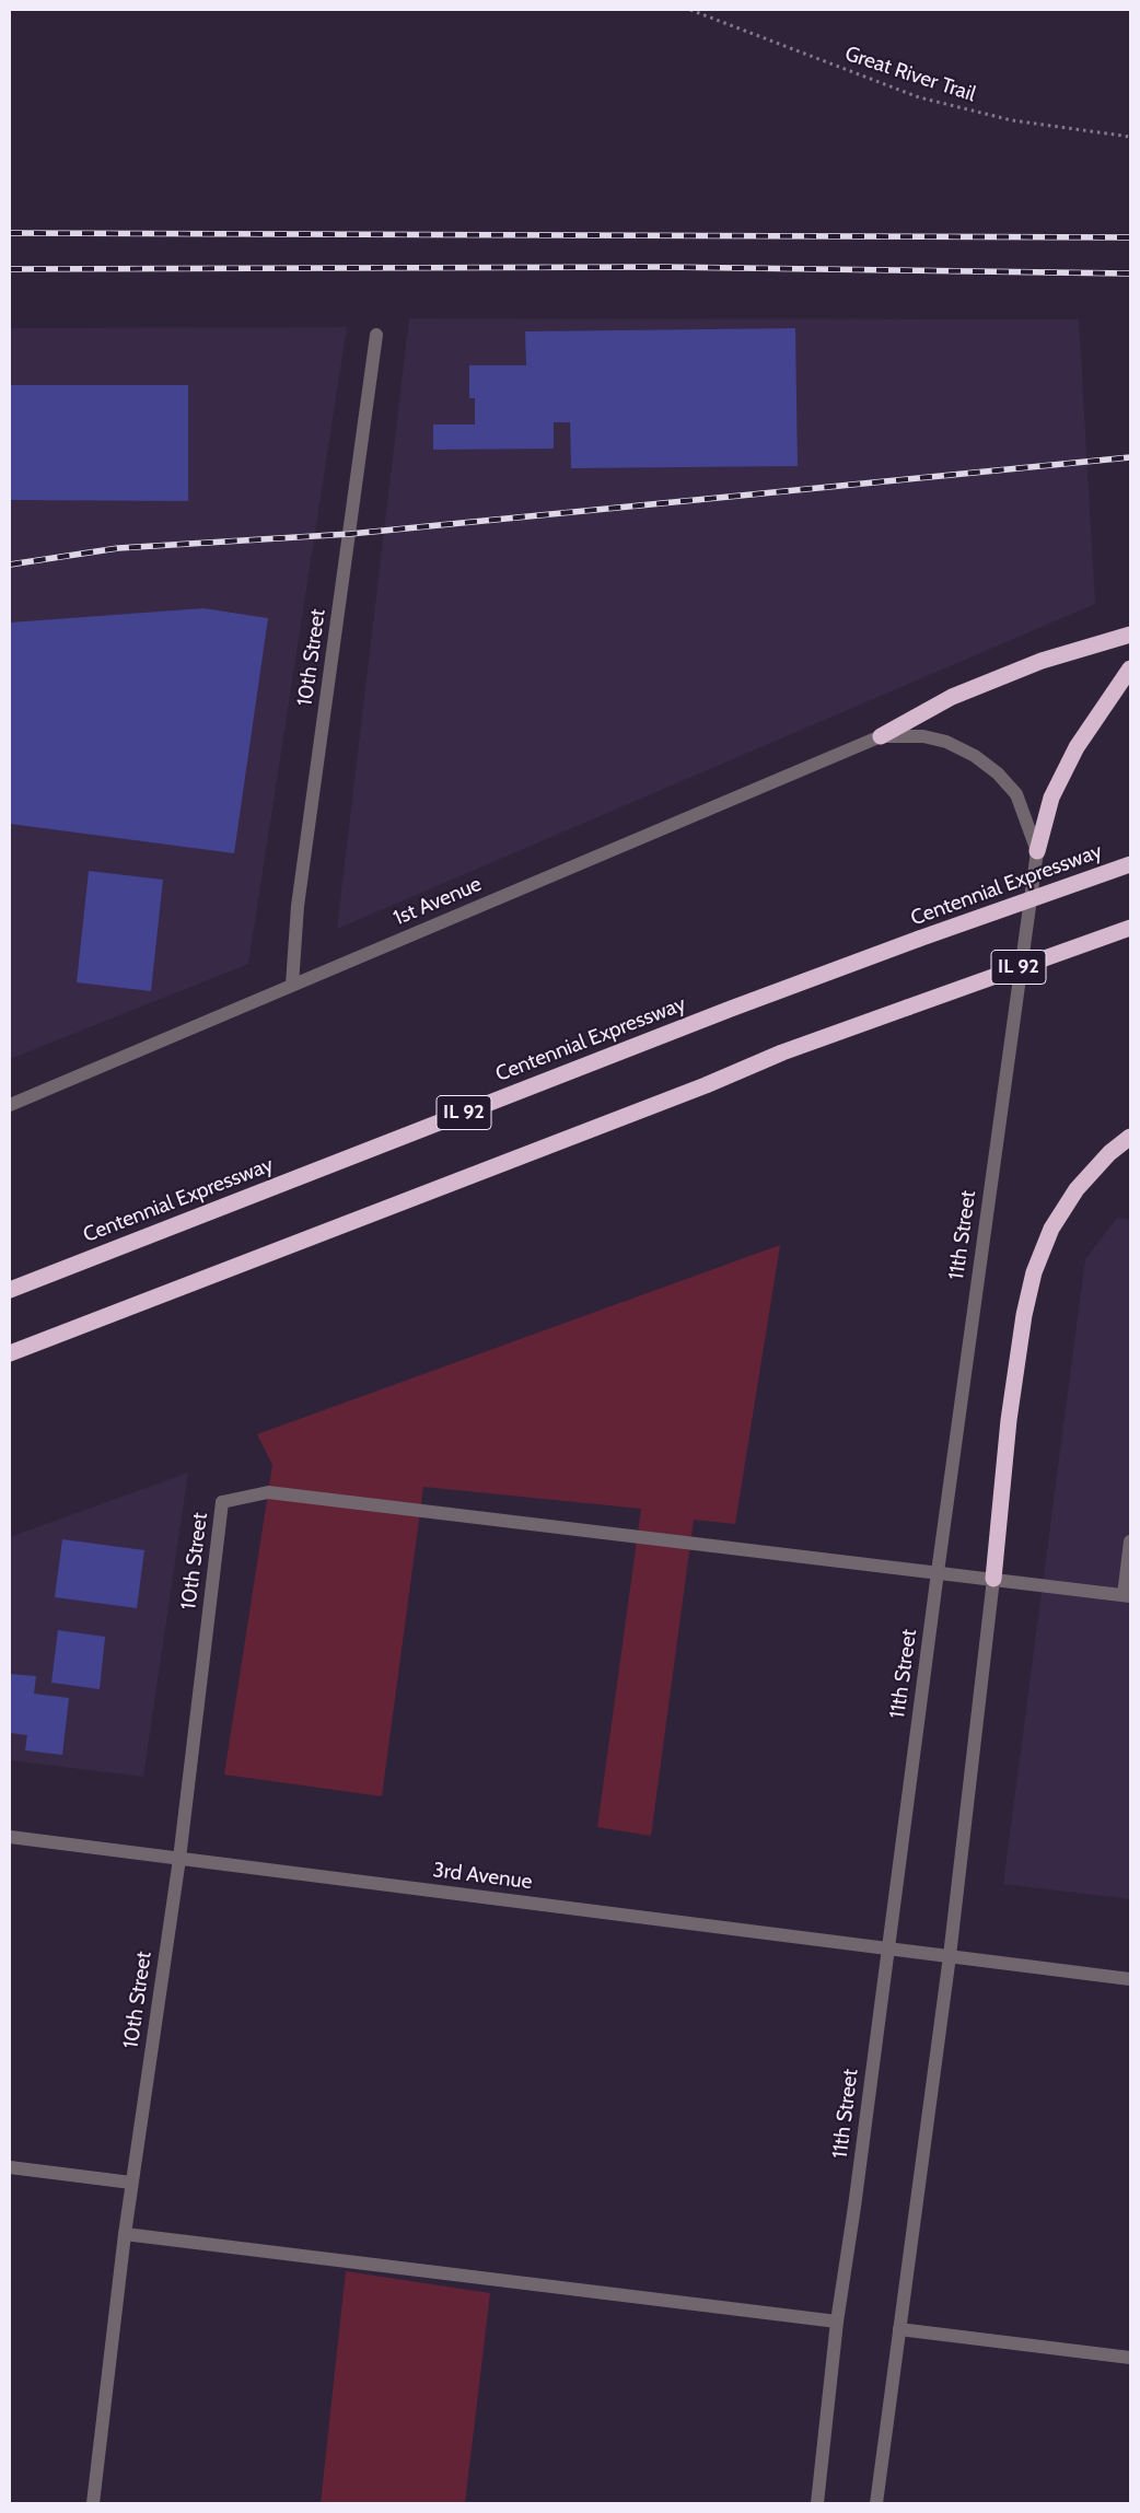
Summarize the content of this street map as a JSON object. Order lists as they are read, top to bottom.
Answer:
{
  "streets": {
    "highway": ["Centennial Expressway", "IL 92"],
    "street": [
      "10th Street",
      "1st Avenue",
      "11th Street",
      "3rd Avenue"
    ],
    "path": ["Great River Trail"]
  },
  "crossings": [
    ["10th Street", "1st Avenue"],
    ["10th Street", "11th Street"],
    ["10th Street", "3rd Avenue"],
    ["11th Street", "3rd Avenue"]
  ]
}
